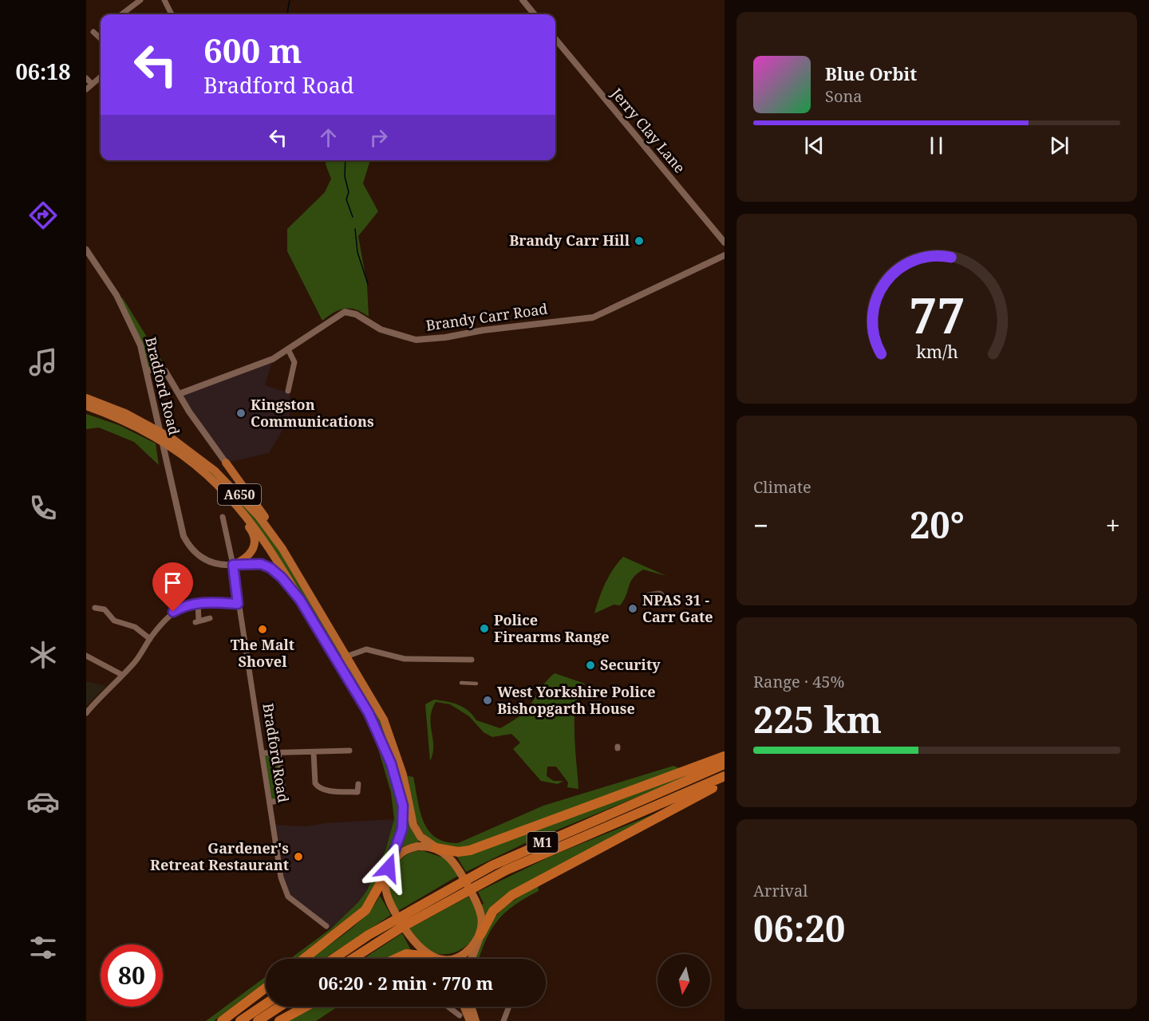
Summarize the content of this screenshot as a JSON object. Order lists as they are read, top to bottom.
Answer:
{
  "streets": {
    "highway": ["A650", "M1"],
    "street": ["Jerry Clay Lane", "Brandy Carr Road", "Bradford Road"]
  },
  "places": [
    "Brandy Carr Hill",
    "Kingston Communications",
    "NPAS 31 - Carr Gate",
    "Police Firearms Range",
    "The Malt Shovel",
    "Security",
    "West Yorkshire Police Bishopgarth House",
    "Gardener's Retreat Restaurant"
  ],
  "north": "bottom",
  "page": {
    "tabs": "06:18",
    "turn": ["600 m", "Bradford Road"],
    "song": ["Blue Orbit", "Sona"],
    "tile": [
      "Climate",
      ["Range · 45%", "225 km"],
      ["Arrival", "06:20"]
    ],
    "heat": ["−", "20°", "+"],
    "limit": "80",
    "trip": "06:20 · 2 min · 770 m",
    "gauge": ["77", "km/h"]
  }
}
